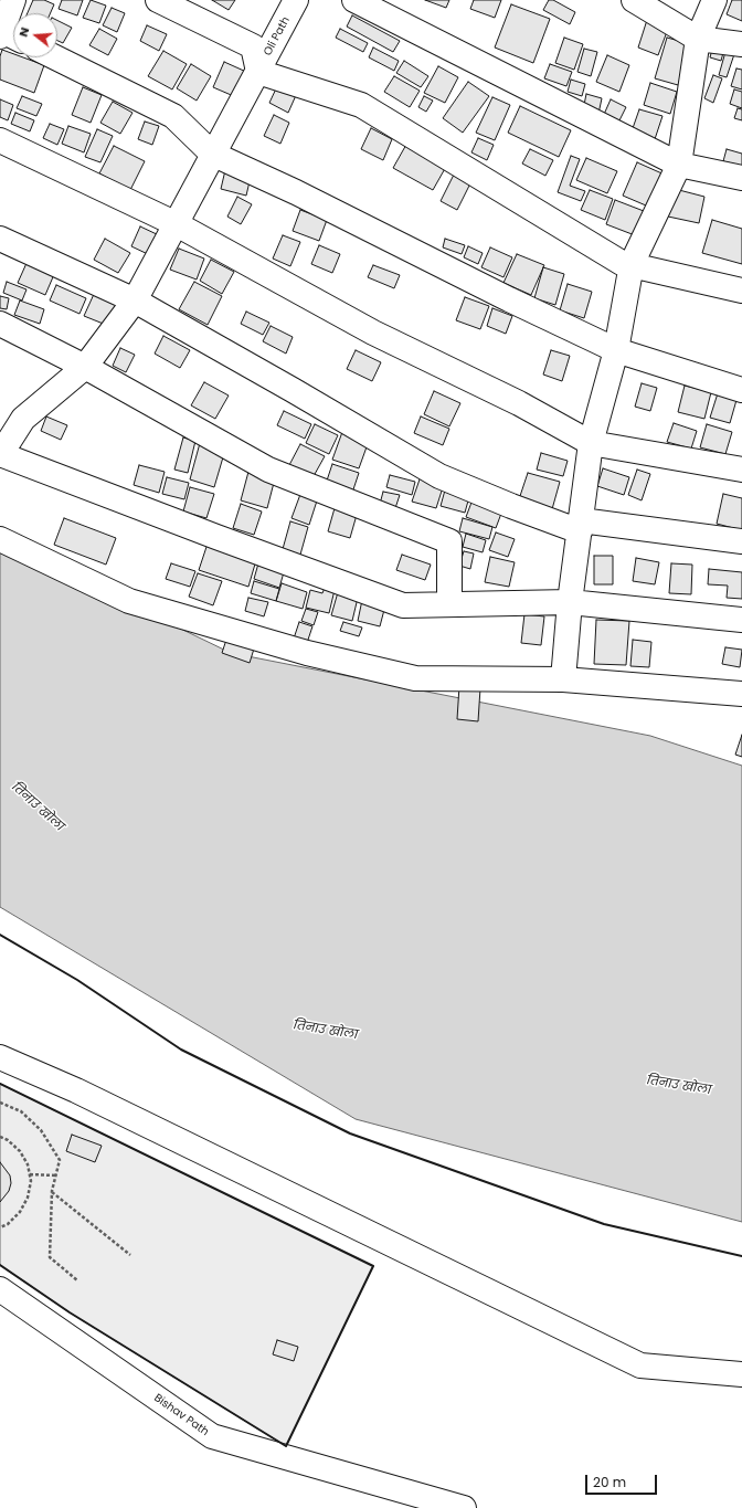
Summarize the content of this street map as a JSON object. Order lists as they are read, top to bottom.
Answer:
{
  "streets": {
    "street": ["Oli Path", "Bishav Path"]
  },
  "water": ["तिनाउ खोला"],
  "scale_bar": "20 m",
  "north": "left"
}
